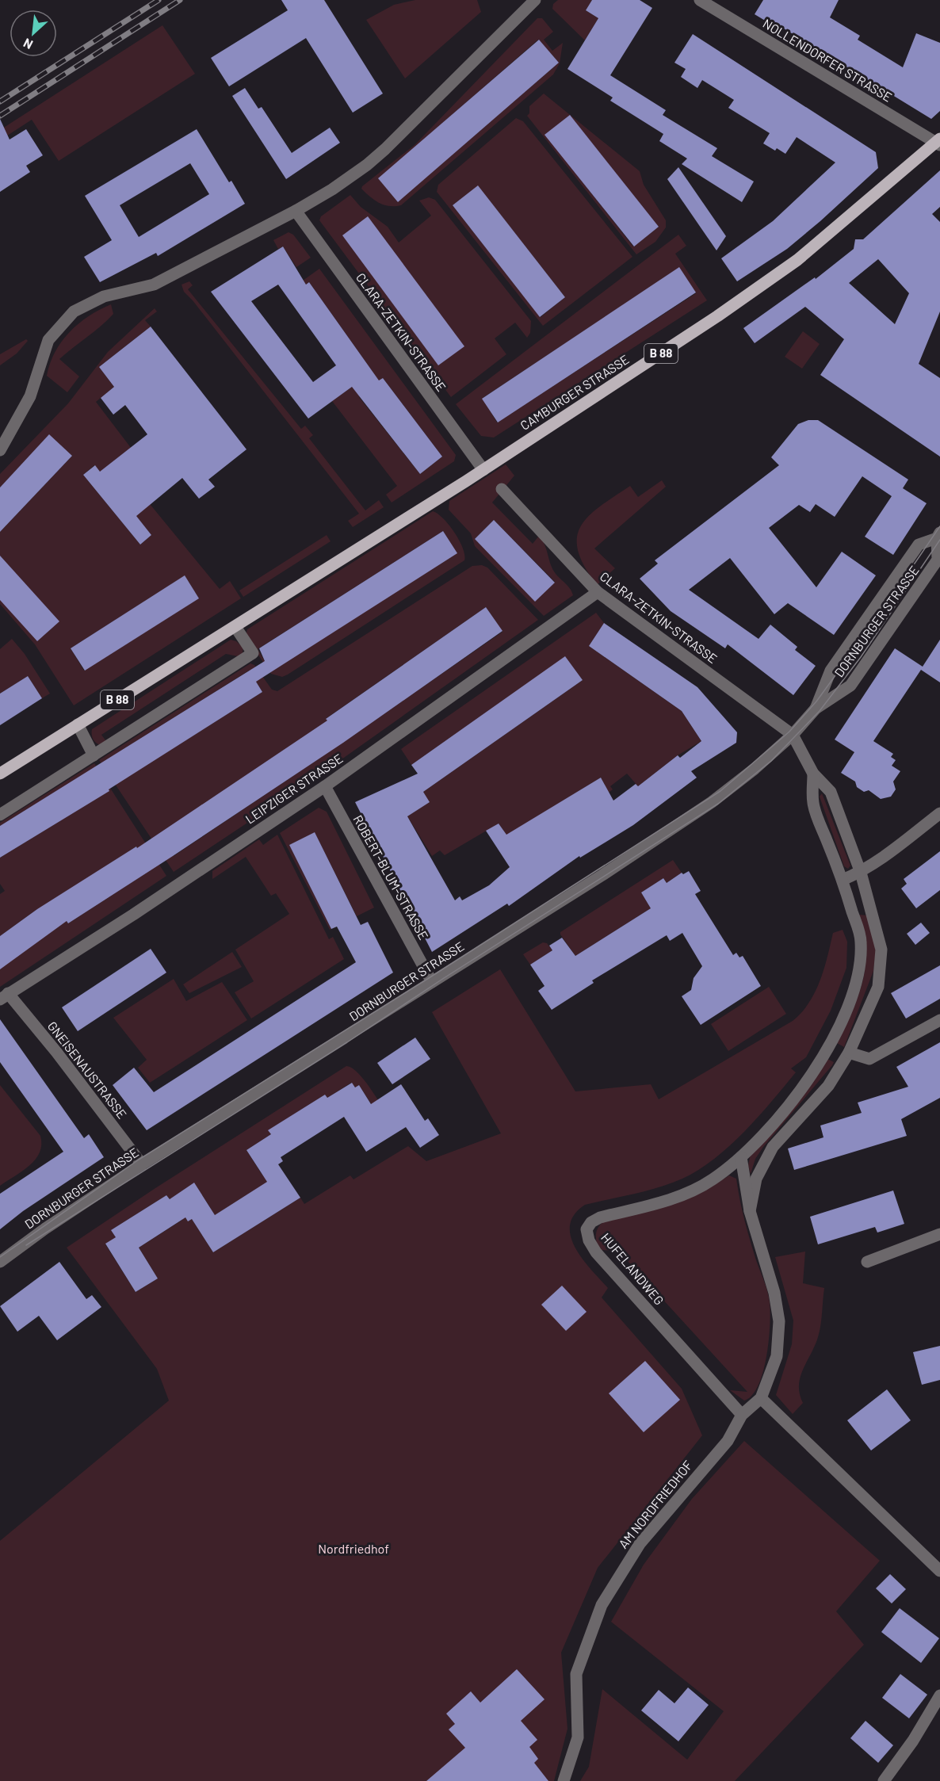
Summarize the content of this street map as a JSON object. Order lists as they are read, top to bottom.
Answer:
{
  "streets": {
    "main road": ["B 88", "CAMBURGER STRASSE"],
    "street": [
      "NOLLENDORFER STRASSE",
      "CLARA-ZETKIN-STRASSE",
      "DORNBURGER STRASSE",
      "LEIPZIGER STRASSE",
      "ROBERT-BLUM-STRASSE",
      "GNEISENAUSTRASSE",
      "HUFELANDWEG",
      "AM NORDFRIEDHOF"
    ]
  },
  "crossings": [
    ["NOLLENDORFER STRASSE", "CAMBURGER STRASSE"],
    ["CLARA-ZETKIN-STRASSE", "CAMBURGER STRASSE"],
    ["CLARA-ZETKIN-STRASSE", "DORNBURGER STRASSE"],
    ["CLARA-ZETKIN-STRASSE", "LEIPZIGER STRASSE"],
    ["CLARA-ZETKIN-STRASSE", "HUFELANDWEG"],
    ["DORNBURGER STRASSE", "ROBERT-BLUM-STRASSE"],
    ["DORNBURGER STRASSE", "GNEISENAUSTRASSE"],
    ["DORNBURGER STRASSE", "HUFELANDWEG"],
    ["LEIPZIGER STRASSE", "ROBERT-BLUM-STRASSE"],
    ["LEIPZIGER STRASSE", "GNEISENAUSTRASSE"],
    ["HUFELANDWEG", "AM NORDFRIEDHOF"]
  ],
  "parks": ["Nordfriedhof"],
  "north": "bottom left"
}
